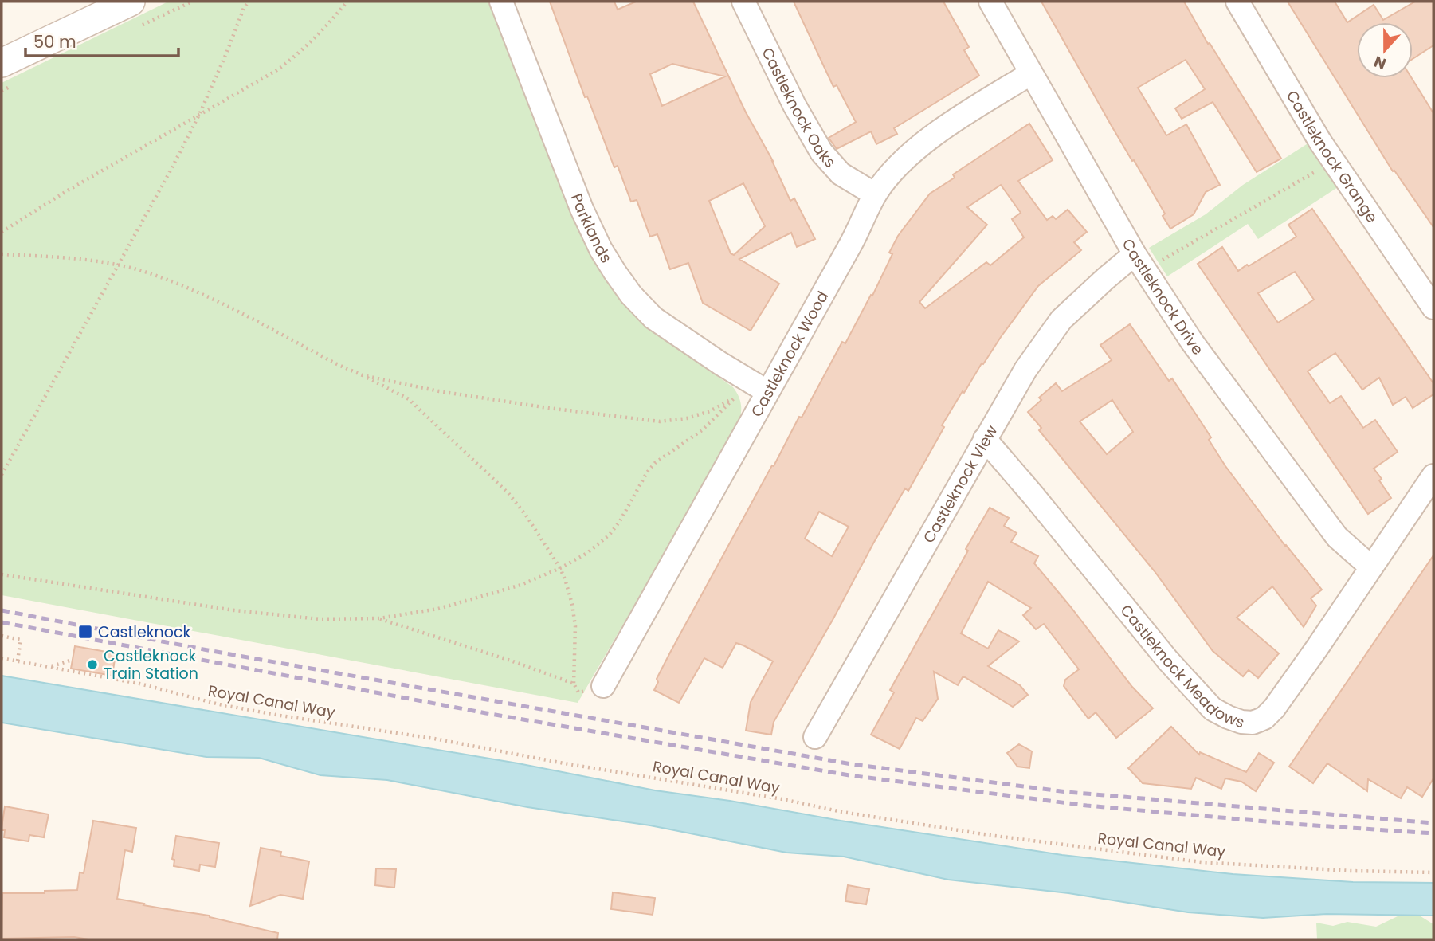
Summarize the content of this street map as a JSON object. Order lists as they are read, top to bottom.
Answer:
{
  "streets": {
    "street": [
      "Castleknock Oaks",
      "Castleknock Grange",
      "Parklands",
      "Castleknock Drive",
      "Castleknock Wood",
      "Castleknock View",
      "Castleknock Meadows"
    ],
    "path": ["Royal Canal Way"]
  },
  "crossings": [
    ["Castleknock Oaks", "Castleknock Wood"],
    ["Parklands", "Castleknock Wood"],
    ["Castleknock Drive", "Castleknock Wood"],
    ["Castleknock Drive", "Castleknock View"],
    ["Castleknock Drive", "Castleknock Meadows"],
    ["Castleknock View", "Castleknock Meadows"]
  ],
  "places": {
    "transit": ["Castleknock"],
    "other": ["Castleknock Train Station"]
  },
  "scale_bar": "50 m",
  "north": "bottom"
}
